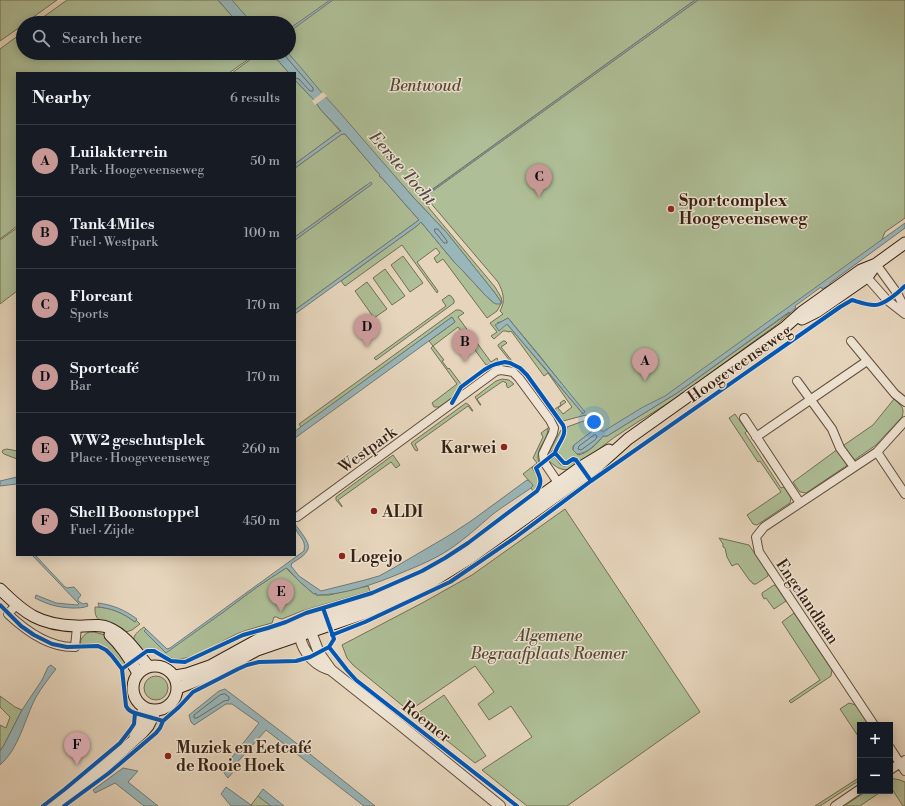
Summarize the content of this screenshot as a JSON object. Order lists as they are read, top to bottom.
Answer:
{
  "streets": {
    "main road": ["Hoogeveenseweg"],
    "street": ["Westpark", "Engelandlaan", "Roemer"]
  },
  "crossings": [
    ["Hoogeveenseweg", "Westpark"],
    ["Hoogeveenseweg", "Roemer"]
  ],
  "water": ["Eerste Tocht"],
  "parks": ["Bentwoud", "Algemene Begraafplaats Roemer"],
  "places": [
    "Sportcomplex Hoogeveenseweg",
    "Karwei",
    "ALDI",
    "Logejo",
    "Muziek en Eetcafé de Rooie Hoek"
  ],
  "page": {
    "search": "Search here",
    "heading": ["Nearby", "6 results"],
    "list": [
      {
        "mark": "A",
        "name": "Luilakterrein",
        "note": "Park · Hoogeveenseweg",
        "value": "50 m"
      },
      {
        "mark": "B",
        "name": "Tank4Miles",
        "note": "Fuel · Westpark",
        "value": "100 m"
      },
      {
        "mark": "C",
        "name": "Floreant",
        "note": "Sports",
        "value": "170 m"
      },
      {
        "mark": "D",
        "name": "Sportcafé",
        "note": "Bar",
        "value": "170 m"
      },
      {
        "mark": "E",
        "name": "WW2 geschutsplek",
        "note": "Place · Hoogeveenseweg",
        "value": "260 m"
      },
      {
        "mark": "F",
        "name": "Shell Boonstoppel",
        "note": "Fuel · Zijde",
        "value": "450 m"
      }
    ],
    "pins": [
      "C",
      "D",
      "B",
      "A",
      "E",
      "F"
    ],
    "map_buttons": ["+", "−"]
  }
}
